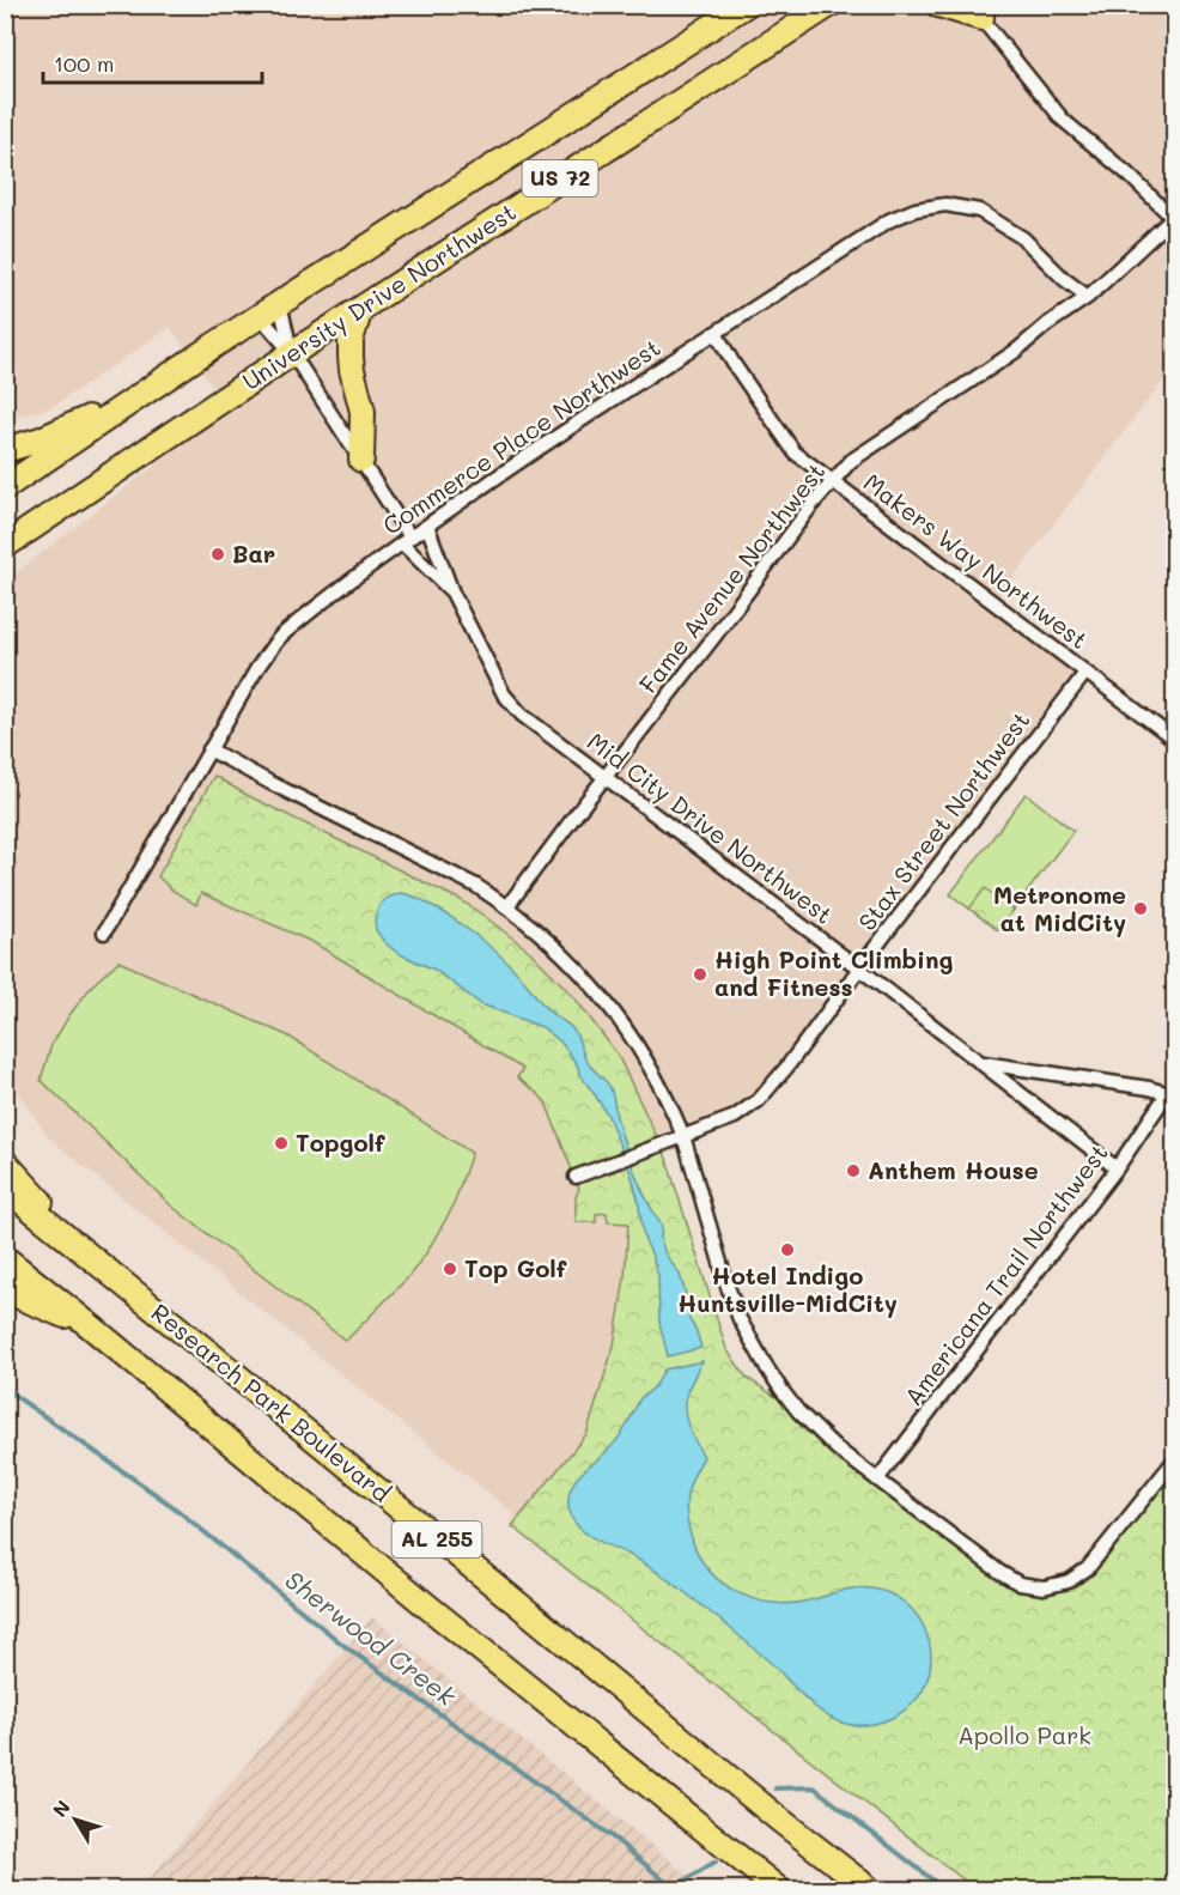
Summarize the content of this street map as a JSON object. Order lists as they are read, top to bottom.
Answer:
{
  "streets": {
    "highway": [
      "US 72",
      "University Drive Northwest",
      "Research Park Boulevard",
      "AL 255"
    ],
    "street": [
      "Commerce Place Northwest",
      "Makers Way Northwest",
      "Fame Avenue Northwest",
      "Stax Street Northwest",
      "Mid City Drive Northwest",
      "Americana Trail Northwest"
    ]
  },
  "crossings": [
    ["University Drive Northwest", "Mid City Drive Northwest"],
    ["Commerce Place Northwest", "Makers Way Northwest"],
    ["Commerce Place Northwest", "Fame Avenue Northwest"],
    ["Commerce Place Northwest", "Mid City Drive Northwest"],
    ["Makers Way Northwest", "Fame Avenue Northwest"],
    ["Makers Way Northwest", "Stax Street Northwest"],
    ["Fame Avenue Northwest", "Mid City Drive Northwest"],
    ["Stax Street Northwest", "Mid City Drive Northwest"],
    ["Mid City Drive Northwest", "Americana Trail Northwest"]
  ],
  "water": ["Sherwood Creek"],
  "parks": ["Apollo Park"],
  "places": [
    "Bar",
    "Metronome at MidCity",
    "High Point Climbing and Fitness",
    "Topgolf",
    "Anthem House",
    "Hotel Indigo Huntsville-MidCity",
    "Top Golf"
  ],
  "scale_bar": "100 m",
  "north": "top left"
}
